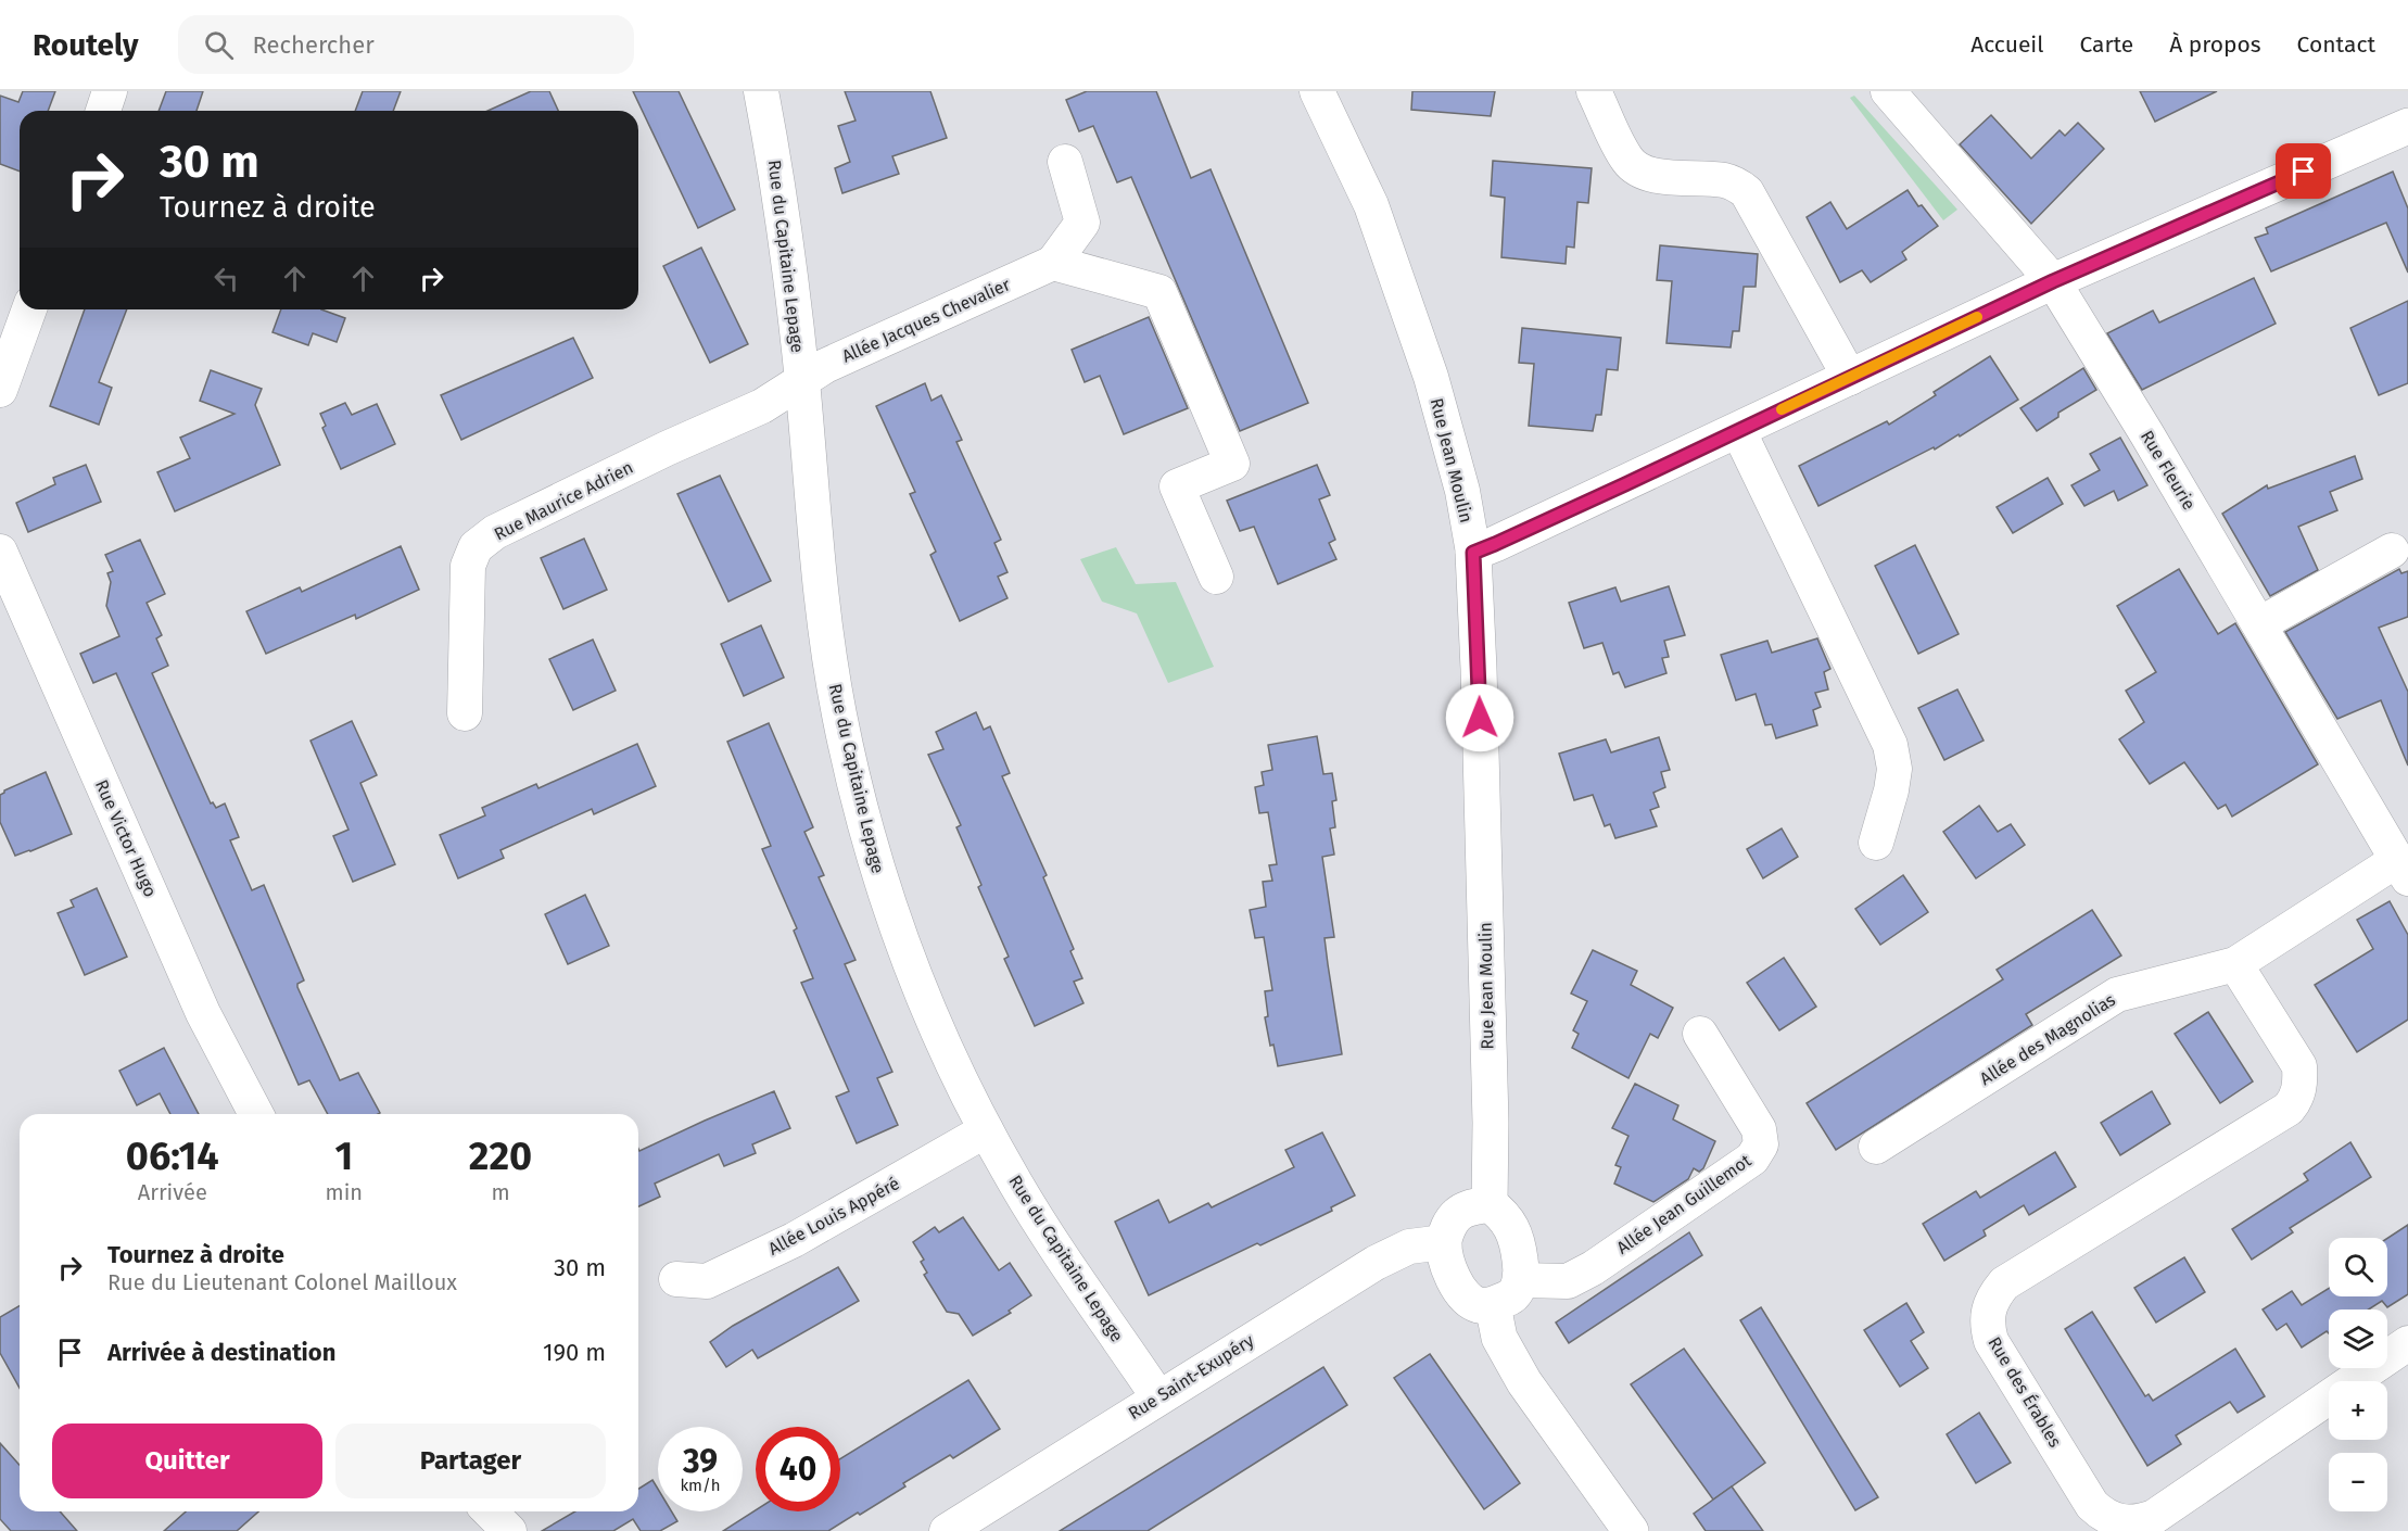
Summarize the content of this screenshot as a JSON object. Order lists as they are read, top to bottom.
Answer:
{
  "streets": {
    "street": [
      "Rue du Capitaine Lepage",
      "Allée Jacques Chevalier",
      "Rue Jean Moulin",
      "Rue Fleurie",
      "Rue Maurice Adrien",
      "Rue Victor Hugo",
      "Allée des Magnolias",
      "Allée Jean Guillemot",
      "Allée Louis Appéré",
      "Rue Saint-Exupéry",
      "Rue des Érables"
    ]
  },
  "crossings": [
    ["Rue du Capitaine Lepage", "Allée Jacques Chevalier"],
    ["Rue du Capitaine Lepage", "Rue Maurice Adrien"],
    ["Rue du Capitaine Lepage", "Allée Louis Appéré"],
    ["Rue du Capitaine Lepage", "Rue Saint-Exupéry"],
    ["Allée Jacques Chevalier", "Rue Maurice Adrien"],
    ["Rue Jean Moulin", "Allée Jean Guillemot"],
    ["Rue Jean Moulin", "Rue Saint-Exupéry"],
    ["Rue Fleurie", "Allée des Magnolias"],
    ["Allée des Magnolias", "Rue des Érables"],
    ["Allée Jean Guillemot", "Rue Saint-Exupéry"]
  ],
  "page": {
    "header": "Routely",
    "search": "Rechercher",
    "nav": [
      "Accueil",
      "Carte",
      "À propos",
      "Contact"
    ],
    "turn": ["30 m", "Tournez à droite"],
    "eta": [
      "06:14",
      "Arrivée",
      "1",
      "min",
      "220",
      "m"
    ],
    "list": [
      {
        "name": "Tournez à droite",
        "note": "Rue du Lieutenant Colonel Mailloux",
        "value": "30 m"
      },
      {
        "name": "Arrivée à destination",
        "value": "190 m"
      }
    ],
    "map_buttons": ["+", "−"],
    "buttons": ["Quitter", "Partager"],
    "speed": "39 km/h",
    "limit": "40"
  }
}
